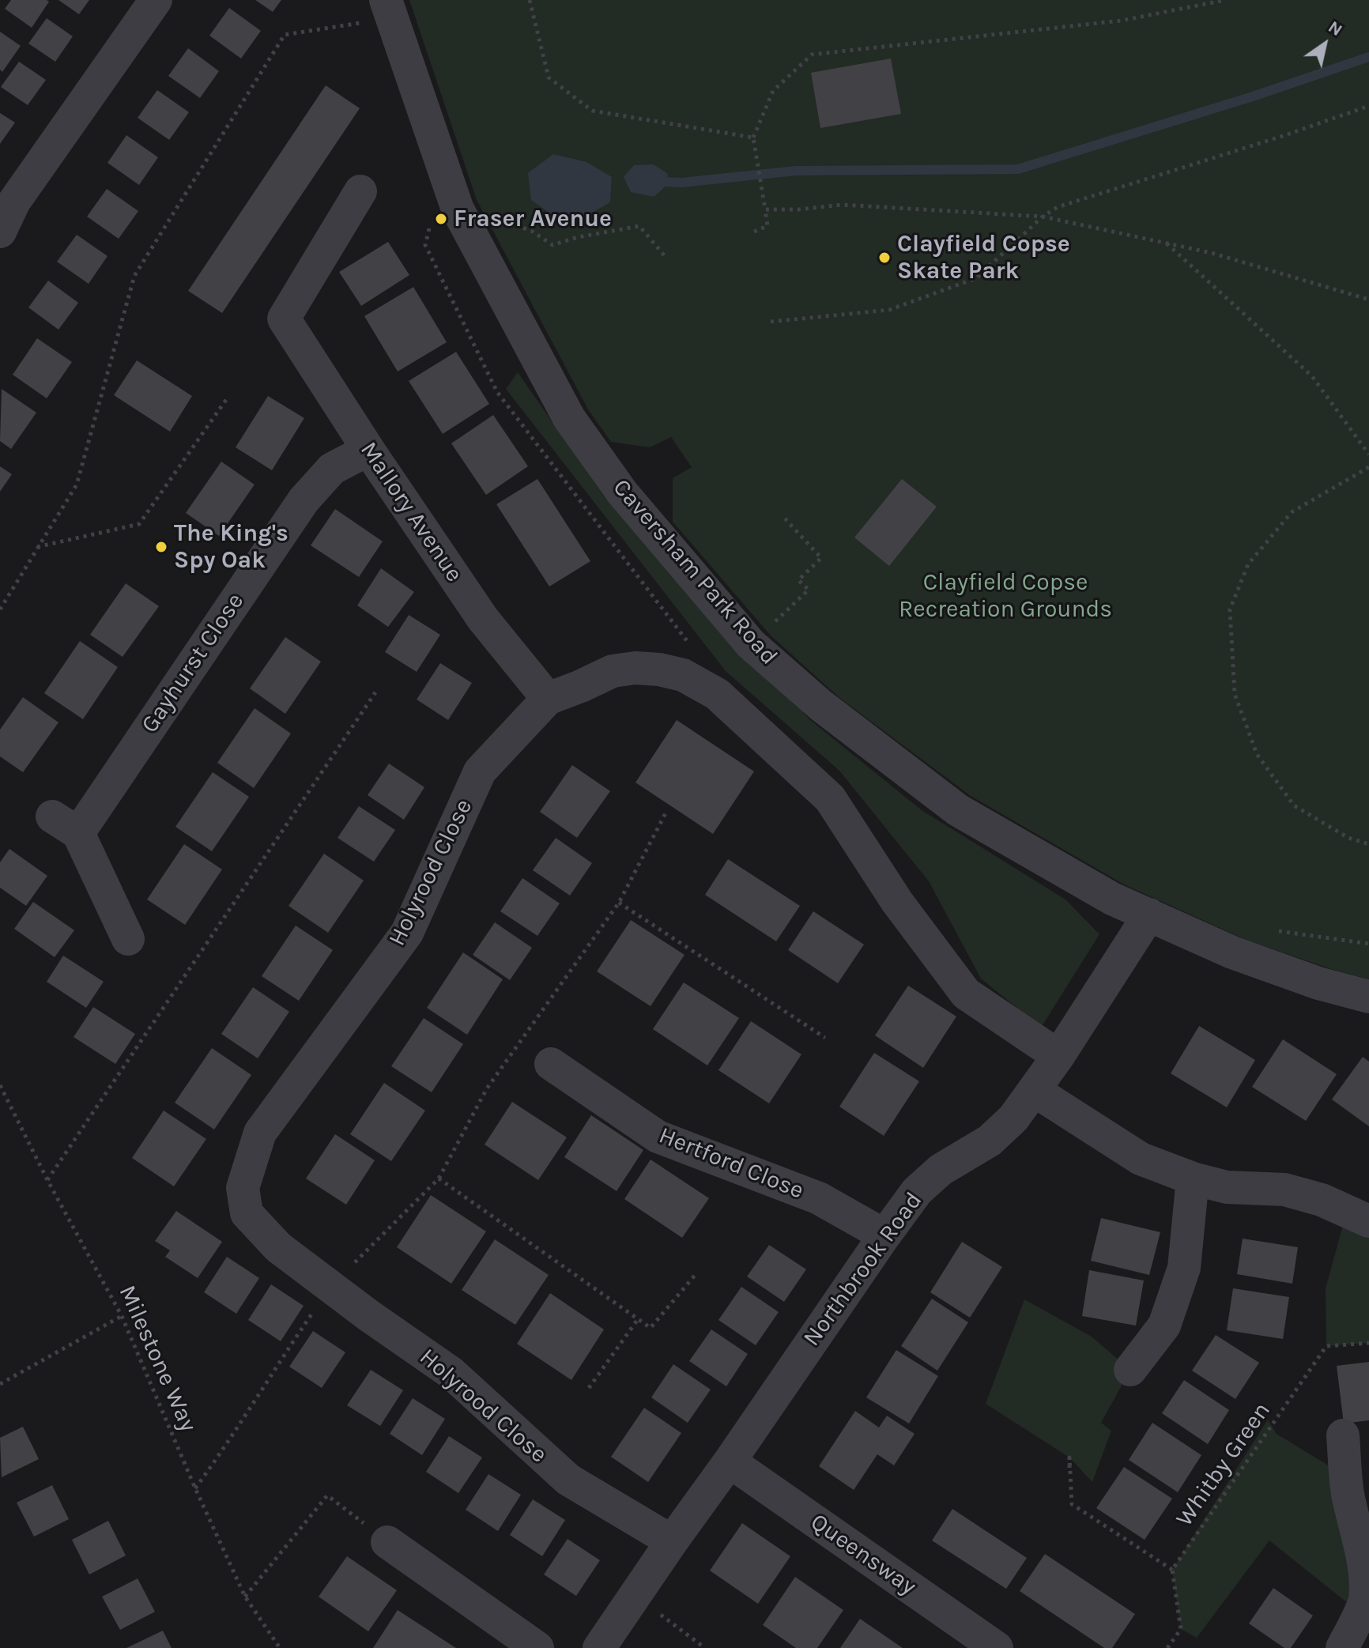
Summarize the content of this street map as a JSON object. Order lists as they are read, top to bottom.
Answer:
{
  "streets": {
    "street": [
      "Mallory Avenue",
      "Caversham Park Road",
      "Gayhurst Close",
      "Holyrood Close",
      "Hertford Close",
      "Northbrook Road",
      "Queensway"
    ],
    "path": ["Milestone Way", "Whitby Green"]
  },
  "crossings": [
    ["Mallory Avenue", "Gayhurst Close"],
    ["Mallory Avenue", "Holyrood Close"],
    ["Caversham Park Road", "Northbrook Road"],
    ["Holyrood Close", "Northbrook Road"],
    ["Hertford Close", "Northbrook Road"],
    ["Northbrook Road", "Queensway"]
  ],
  "parks": ["Clayfield Copse Recreation Grounds"],
  "places": ["Fraser Avenue", "Clayfield Copse Skate Park", "The King's Spy Oak"],
  "north": "top right"
}
